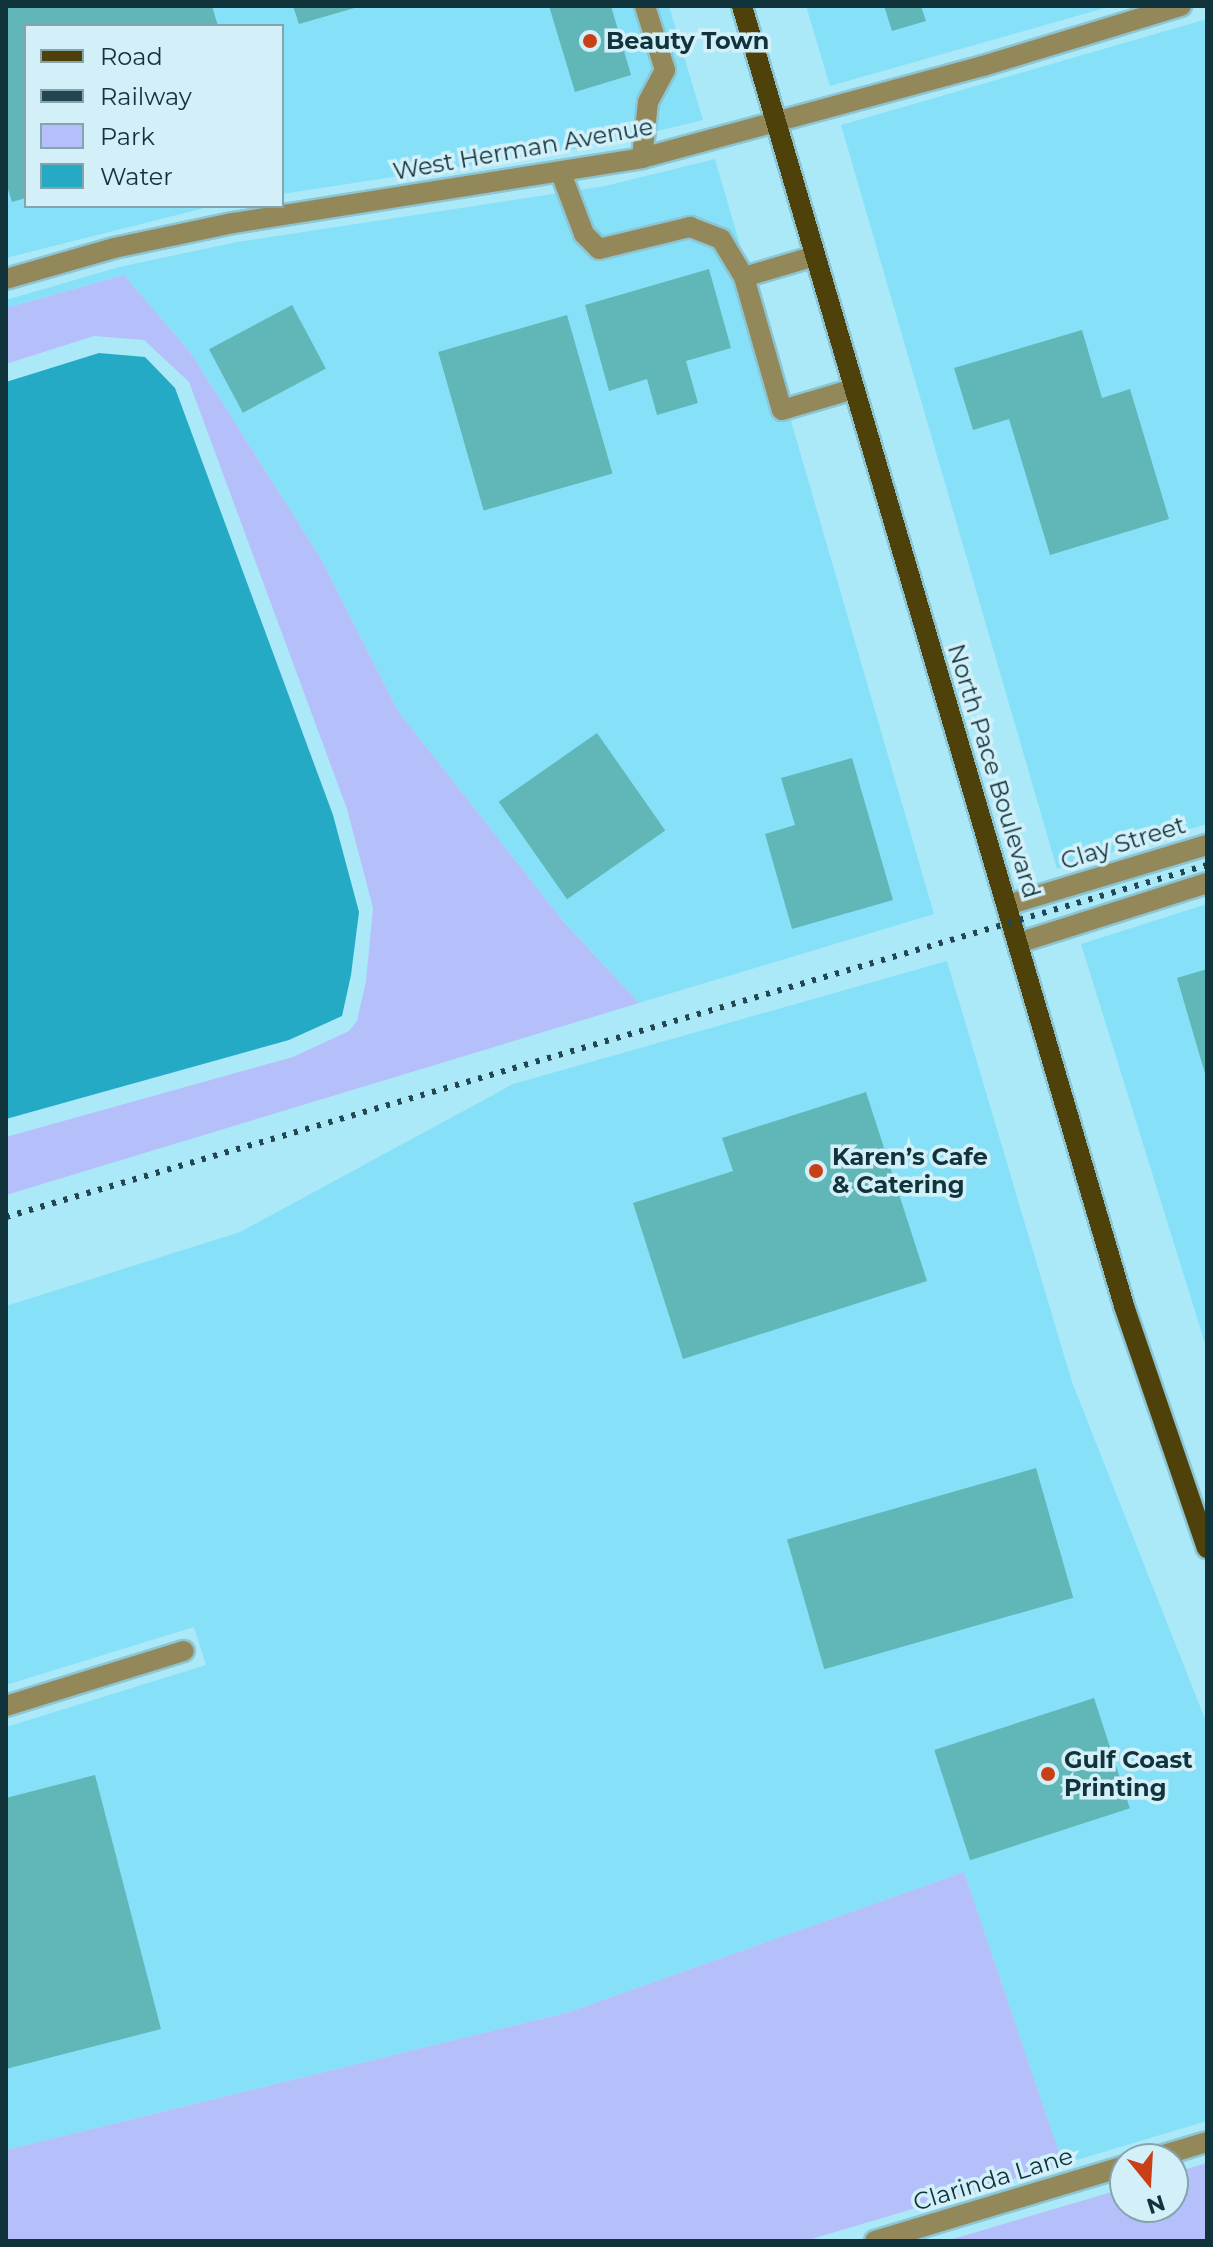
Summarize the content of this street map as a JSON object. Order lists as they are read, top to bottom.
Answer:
{
  "streets": {
    "main road": ["North Pace Boulevard"],
    "street": ["West Herman Avenue", "Clay Street", "Clarinda Lane"]
  },
  "crossings": [
    ["West Herman Avenue", "North Pace Boulevard"],
    ["North Pace Boulevard", "Clay Street"]
  ],
  "places": ["Beauty Town", "Karen’s Cafe & Catering", "Gulf Coast Printing"],
  "legend": [
    "Road",
    "Railway",
    "Park",
    "Water"
  ],
  "north": "bottom"
}
